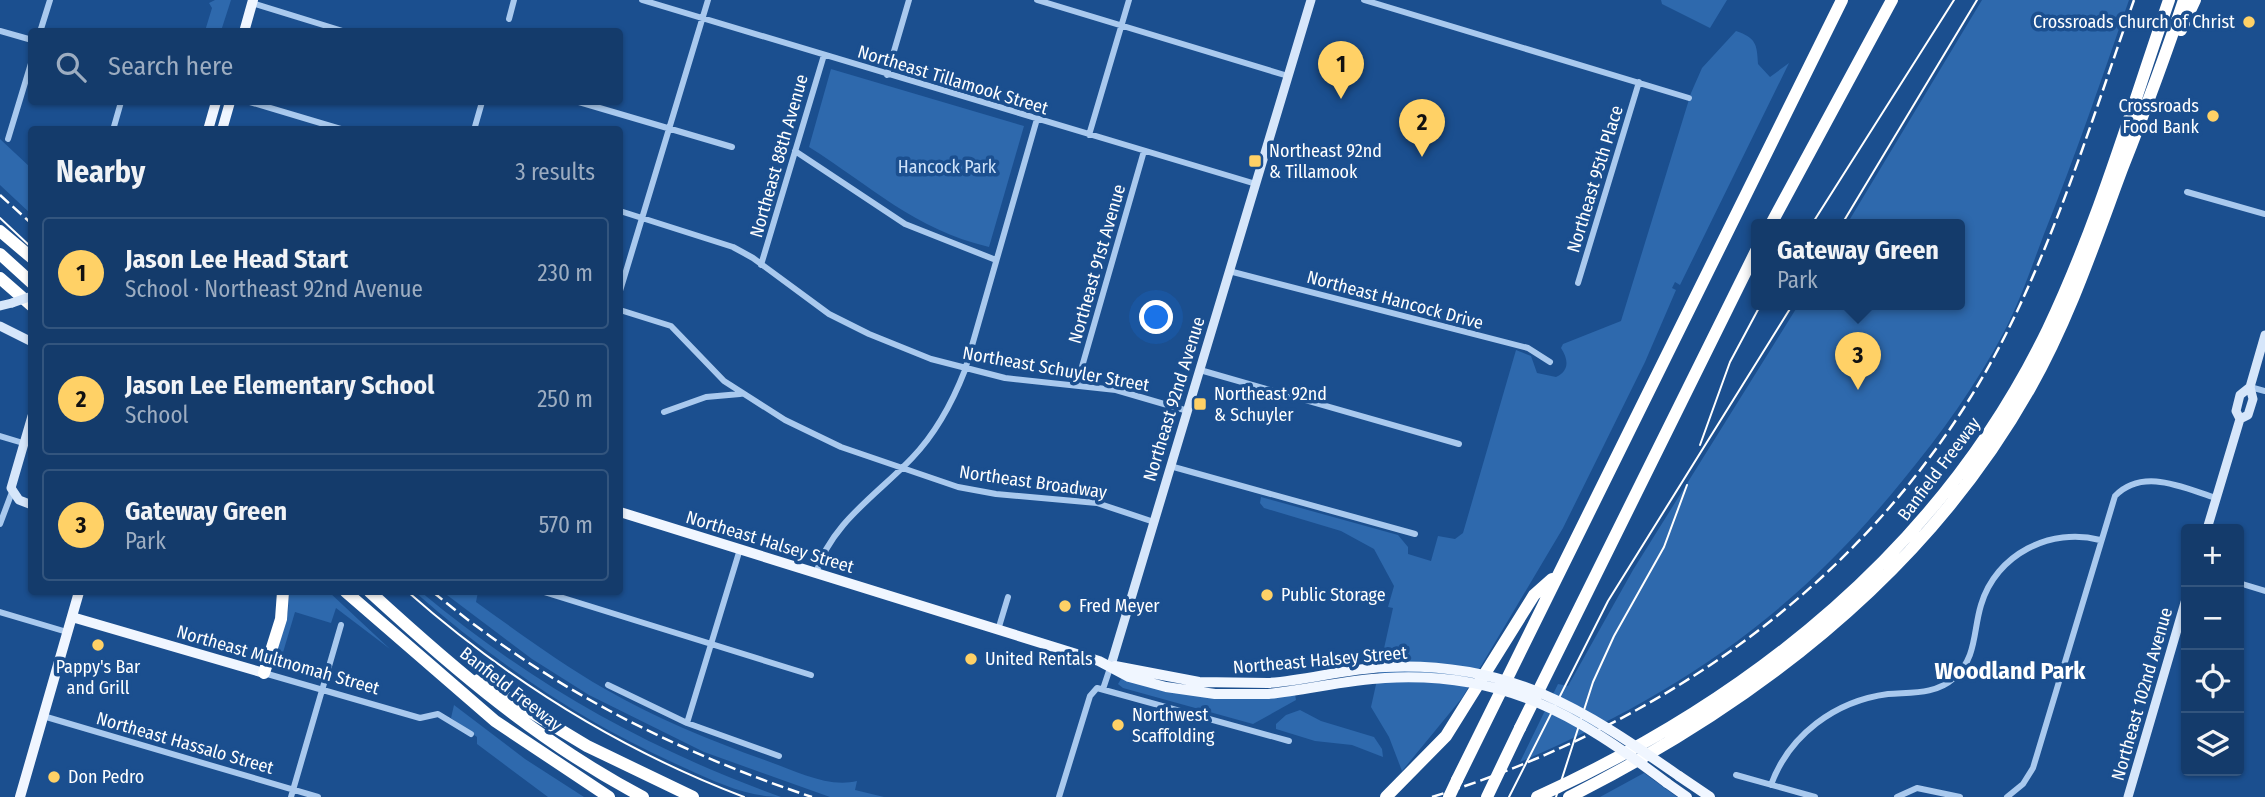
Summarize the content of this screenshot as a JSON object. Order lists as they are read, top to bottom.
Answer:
{
  "streets": {
    "highway": ["Banfield Freeway"],
    "main road": ["Northeast Halsey Street", "Northeast Multnomah Street"],
    "street": [
      "Northeast Tillamook Street",
      "Northeast 88th Avenue",
      "Northeast 95th Place",
      "Northeast 91st Avenue",
      "Northeast Hancock Drive",
      "Northeast Schuyler Street",
      "Northeast 92nd Avenue",
      "Northeast Broadway",
      "Northeast 102nd Avenue",
      "Northeast Hassalo Street"
    ]
  },
  "crossings": [
    ["Northeast Tillamook Street", "Northeast 88th Avenue"],
    ["Northeast Tillamook Street", "Northeast 91st Avenue"],
    ["Northeast Tillamook Street", "Northeast 92nd Avenue"],
    ["Northeast 88th Avenue", "Northeast Schuyler Street"],
    ["Northeast 91st Avenue", "Northeast Schuyler Street"],
    ["Northeast Hancock Drive", "Northeast 92nd Avenue"],
    ["Northeast Schuyler Street", "Northeast 92nd Avenue"],
    ["Northeast 92nd Avenue", "Northeast Broadway"],
    ["Northeast 92nd Avenue", "Northeast Halsey Street"]
  ],
  "districts": ["Woodland Park"],
  "parks": ["Hancock Park"],
  "places": {
    "other": [
      "Crossroads Church of Christ",
      "Crossroads Food Bank",
      "Public Storage",
      "Fred Meyer",
      "Pappy's Bar and Grill",
      "United Rentals",
      "Northwest Scaffolding",
      "Don Pedro"
    ],
    "transit": ["Northeast 92nd & Tillamook", "Northeast 92nd & Schuyler"]
  },
  "page": {
    "search": "Search here",
    "pins": ["1", "2", "3"],
    "heading": ["Nearby", "3 results"],
    "list": [
      {
        "mark": "1",
        "name": "Jason Lee Head Start",
        "note": "School · Northeast 92nd Avenue",
        "value": "230 m"
      },
      {
        "mark": "2",
        "name": "Jason Lee Elementary School",
        "note": "School",
        "value": "250 m"
      },
      {
        "mark": "3",
        "name": "Gateway Green",
        "note": "Park",
        "value": "570 m"
      }
    ],
    "popup": ["Gateway Green", "Park"],
    "map_buttons": ["+", "−"]
  }
}
